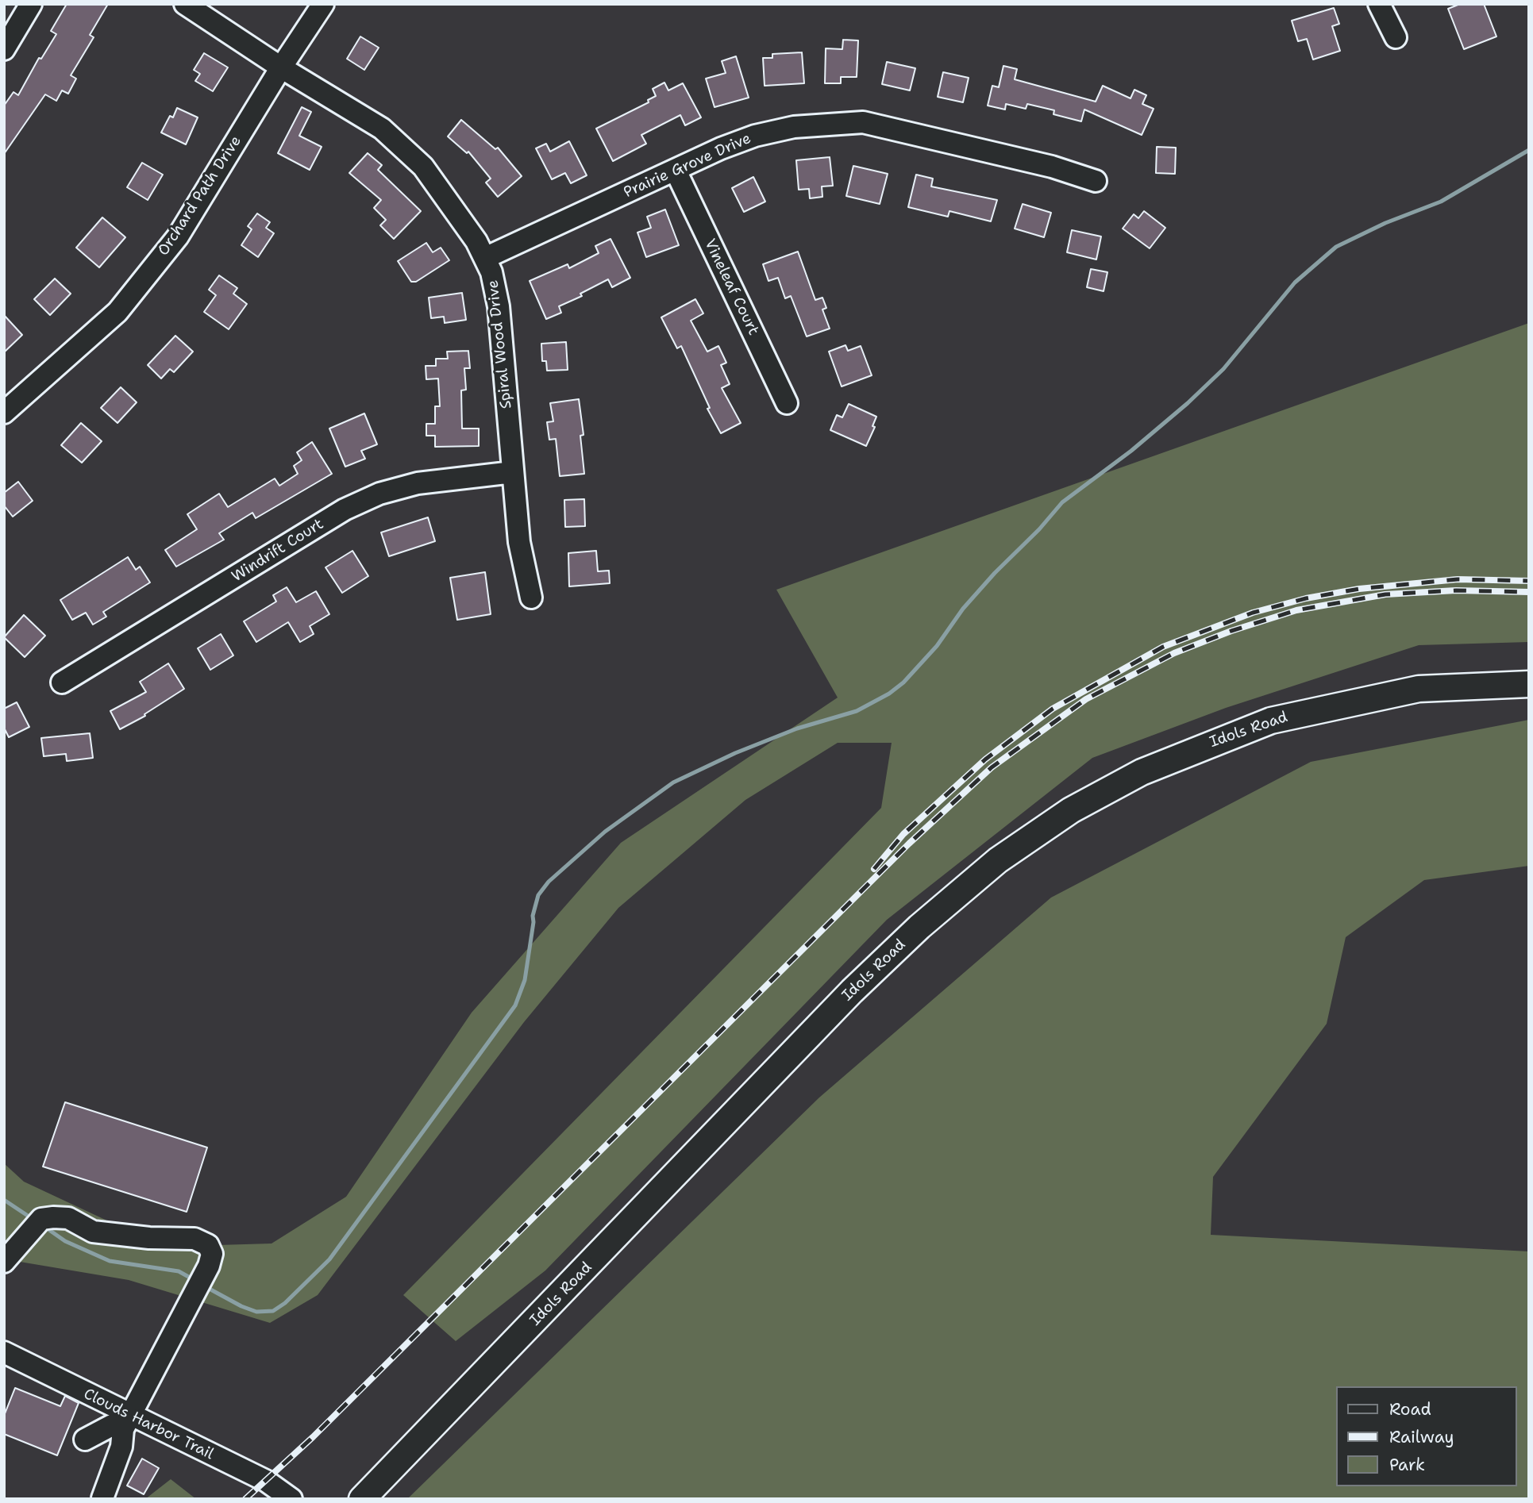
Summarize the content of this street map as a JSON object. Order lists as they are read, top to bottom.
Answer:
{
  "streets": {
    "main road": ["Idols Road"],
    "street": [
      "Prairie Grove Drive",
      "Orchard Path Drive",
      "Vineleaf Court",
      "Spiral Wood Drive",
      "Windrift Court",
      "Clouds Harbor Trail"
    ]
  },
  "crossings": [
    ["Prairie Grove Drive", "Vineleaf Court"],
    ["Prairie Grove Drive", "Spiral Wood Drive"],
    ["Orchard Path Drive", "Spiral Wood Drive"],
    ["Spiral Wood Drive", "Windrift Court"]
  ],
  "legend": ["Road", "Railway", "Park"]
}
